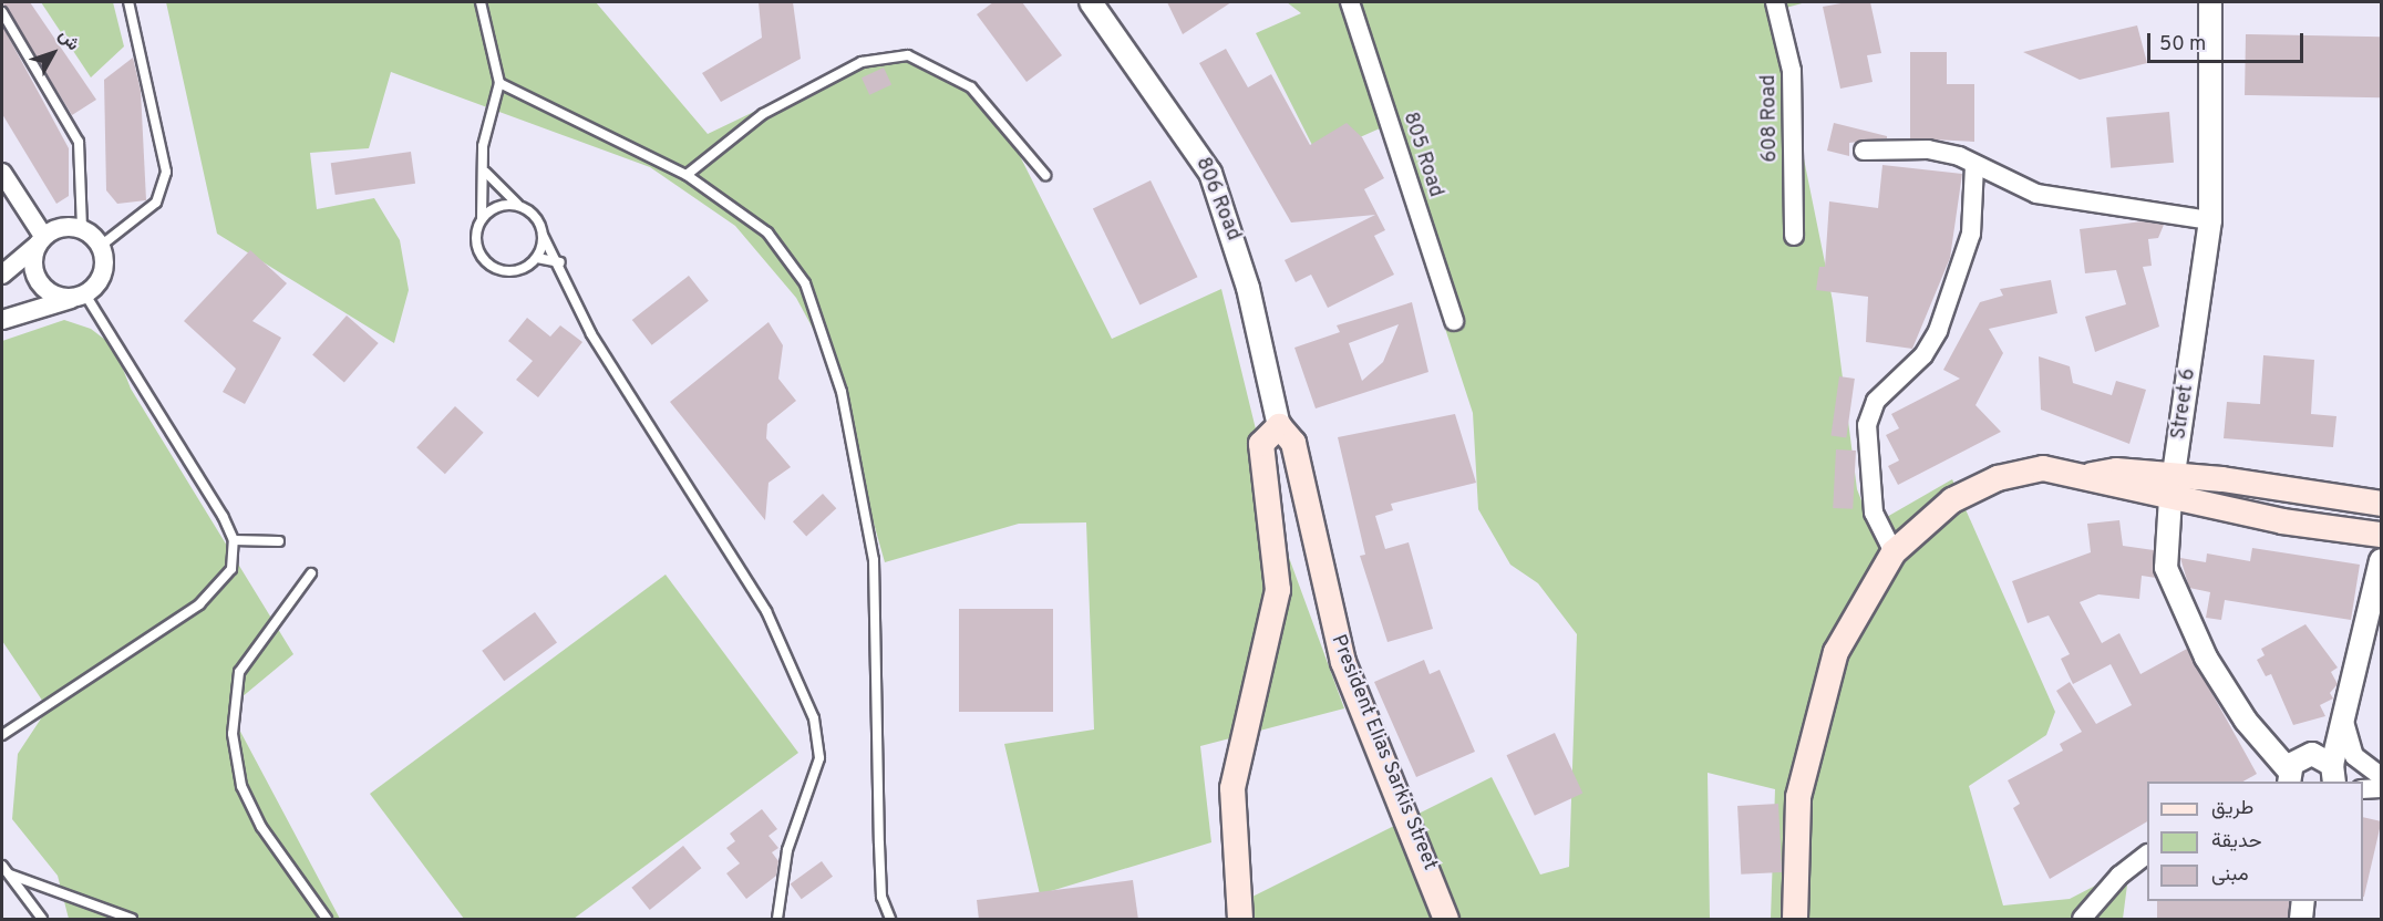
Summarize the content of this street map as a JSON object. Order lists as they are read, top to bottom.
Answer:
{
  "streets": {
    "main road": ["President Elias Sarkis Street"],
    "street": [
      "608 Road",
      "805 Road",
      "806 Road",
      "Street 6"
    ]
  },
  "crossings": [
    ["806 Road", "President Elias Sarkis Street"]
  ],
  "legend": ["طريق", "حديقة", "مبنى"],
  "scale_bar": "50 m",
  "north": "top right"
}
